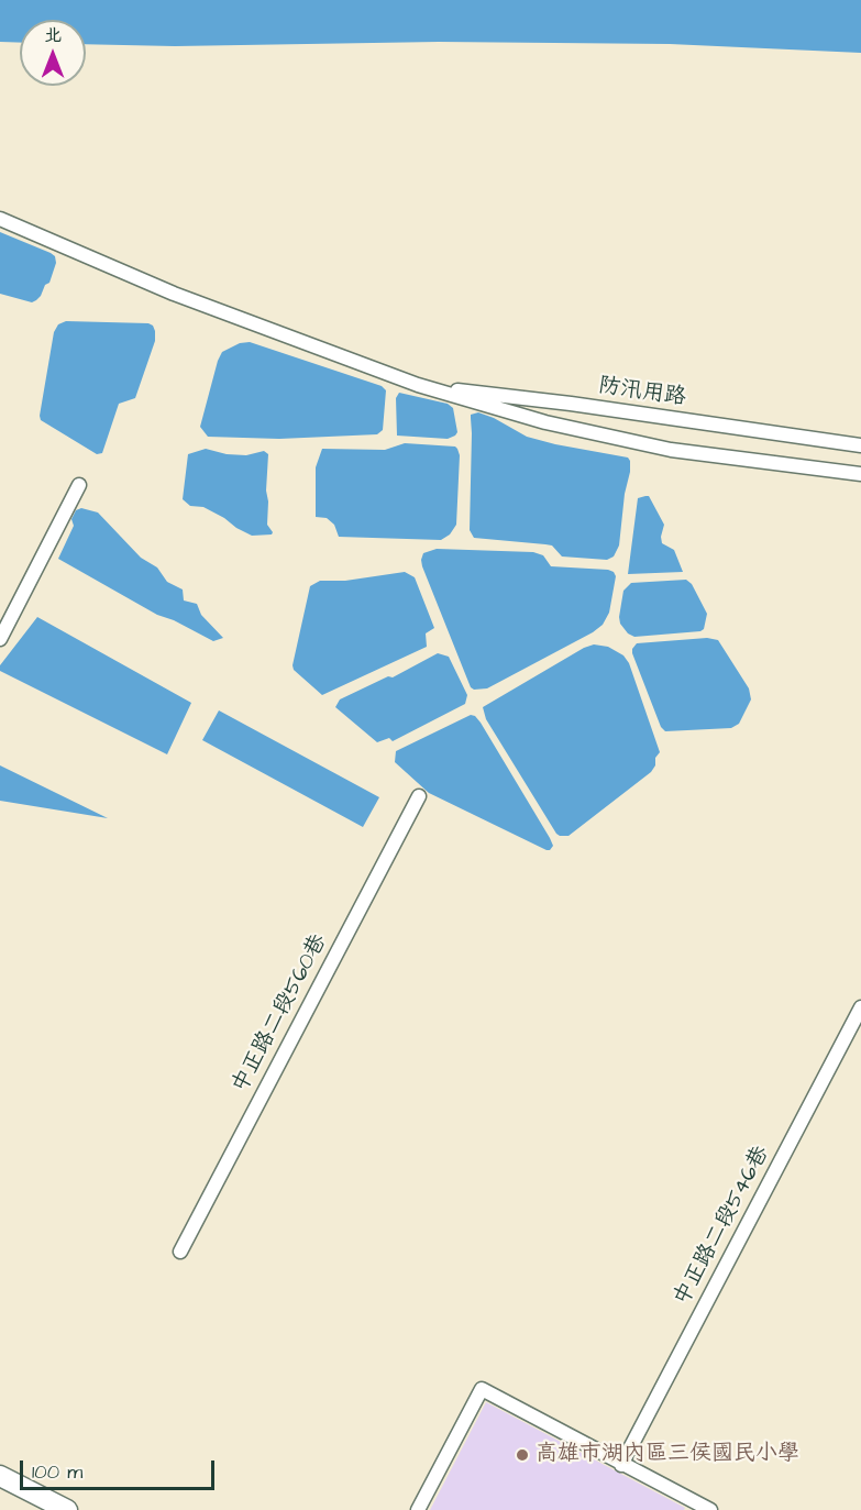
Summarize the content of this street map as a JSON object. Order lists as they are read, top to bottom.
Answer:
{
  "streets": {
    "street": ["防汛用路", "中正路二段560巷", "中正路二段546巷"]
  },
  "places": ["高雄市湖內區三侯國民小學"],
  "scale_bar": "100 m",
  "north": "top"
}
